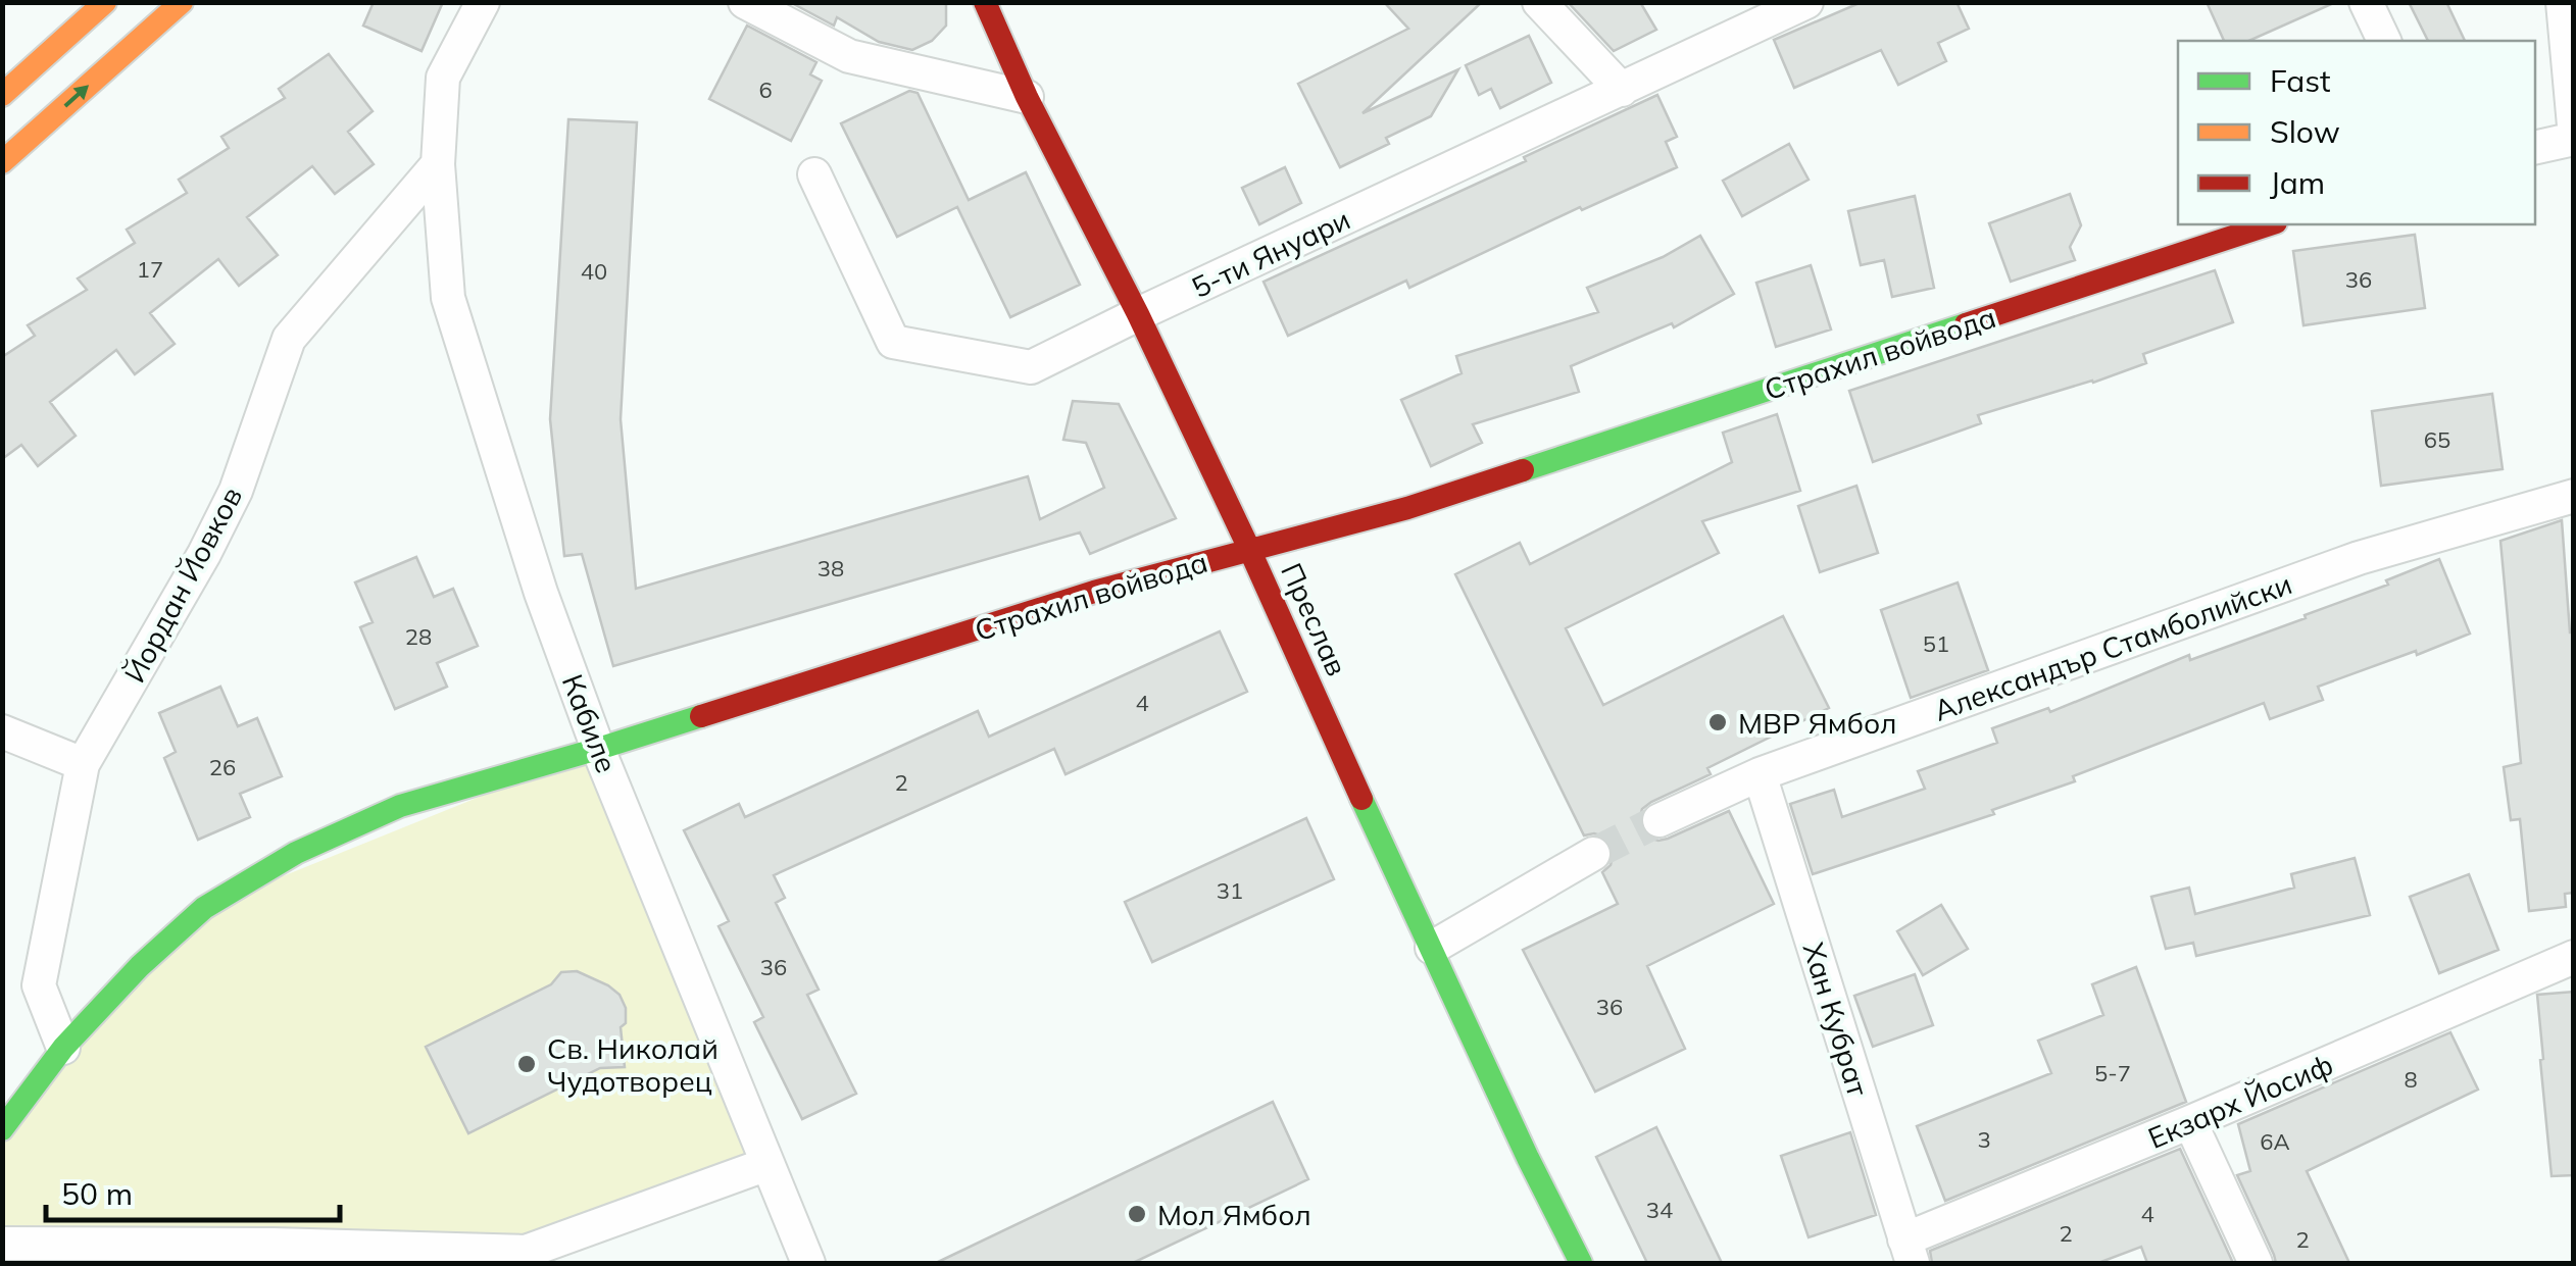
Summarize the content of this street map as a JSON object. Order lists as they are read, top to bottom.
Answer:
{
  "streets": {
    "street": [
      "5-ти Януари",
      "Страхил войвода",
      "Йордан Йовков",
      "Преслав",
      "Александър Стамболийски",
      "Кабиле",
      "Хан Кубрат",
      "Екзарх Йосиф"
    ]
  },
  "crossings": [
    ["5-ти Януари", "Преслав"],
    ["Страхил войвода", "Йордан Йовков"],
    ["Страхил войвода", "Преслав"],
    ["Страхил войвода", "Кабиле"],
    ["Йордан Йовков", "Кабиле"],
    ["Александър Стамболийски", "Хан Кубрат"],
    ["Хан Кубрат", "Екзарх Йосиф"]
  ],
  "places": ["МВР Ямбол", "Св. Николай Чудотворец", "Мол Ямбол"],
  "house_numbers": [
    "6",
    "17",
    "40",
    "36",
    "65",
    "38",
    "28",
    "51",
    "4",
    "26",
    "2",
    "31",
    "36",
    "36",
    "5-7",
    "8",
    "3",
    "6A",
    "34",
    "4",
    "2",
    "2"
  ],
  "legend": ["Fast", "Slow", "Jam"],
  "scale_bar": "50 m"
}
